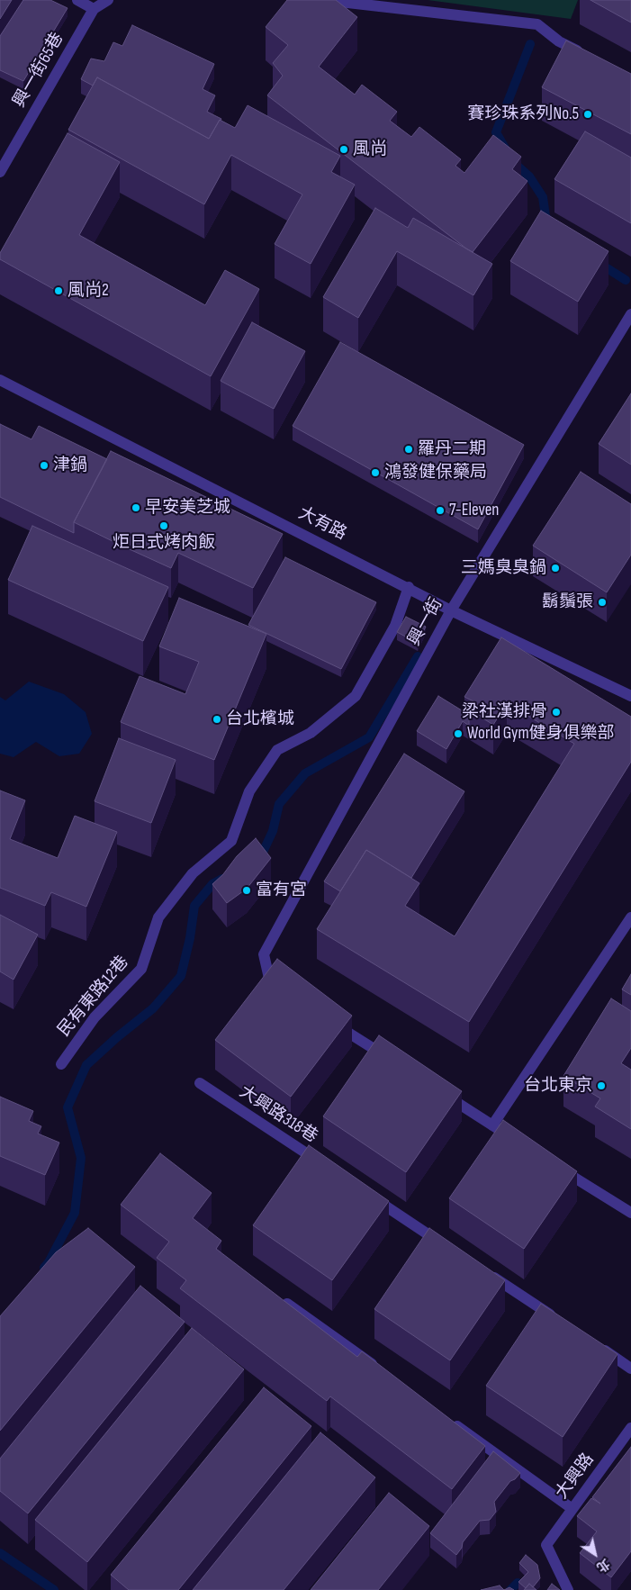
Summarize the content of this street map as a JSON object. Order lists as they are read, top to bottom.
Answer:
{
  "streets": {
    "street": [
      "興一街65巷",
      "大有路",
      "興一街",
      "民有東路12巷",
      "大興路318巷",
      "大興路"
    ]
  },
  "crossings": [
    ["大有路", "興一街"],
    ["大有路", "民有東路12巷"]
  ],
  "places": [
    "賽珍珠系列No.5",
    "風尚",
    "風尚2",
    "羅丹二期",
    "津鍋",
    "鴻發健保藥局",
    "早安美芝城",
    "7-Eleven",
    "炬日式烤肉飯",
    "三媽臭臭鍋",
    "鬍鬚張",
    "梁社漢排骨",
    "台北檳城",
    "World Gym健身俱樂部",
    "富有宮",
    "台北東京"
  ],
  "north": "bottom right"
}
